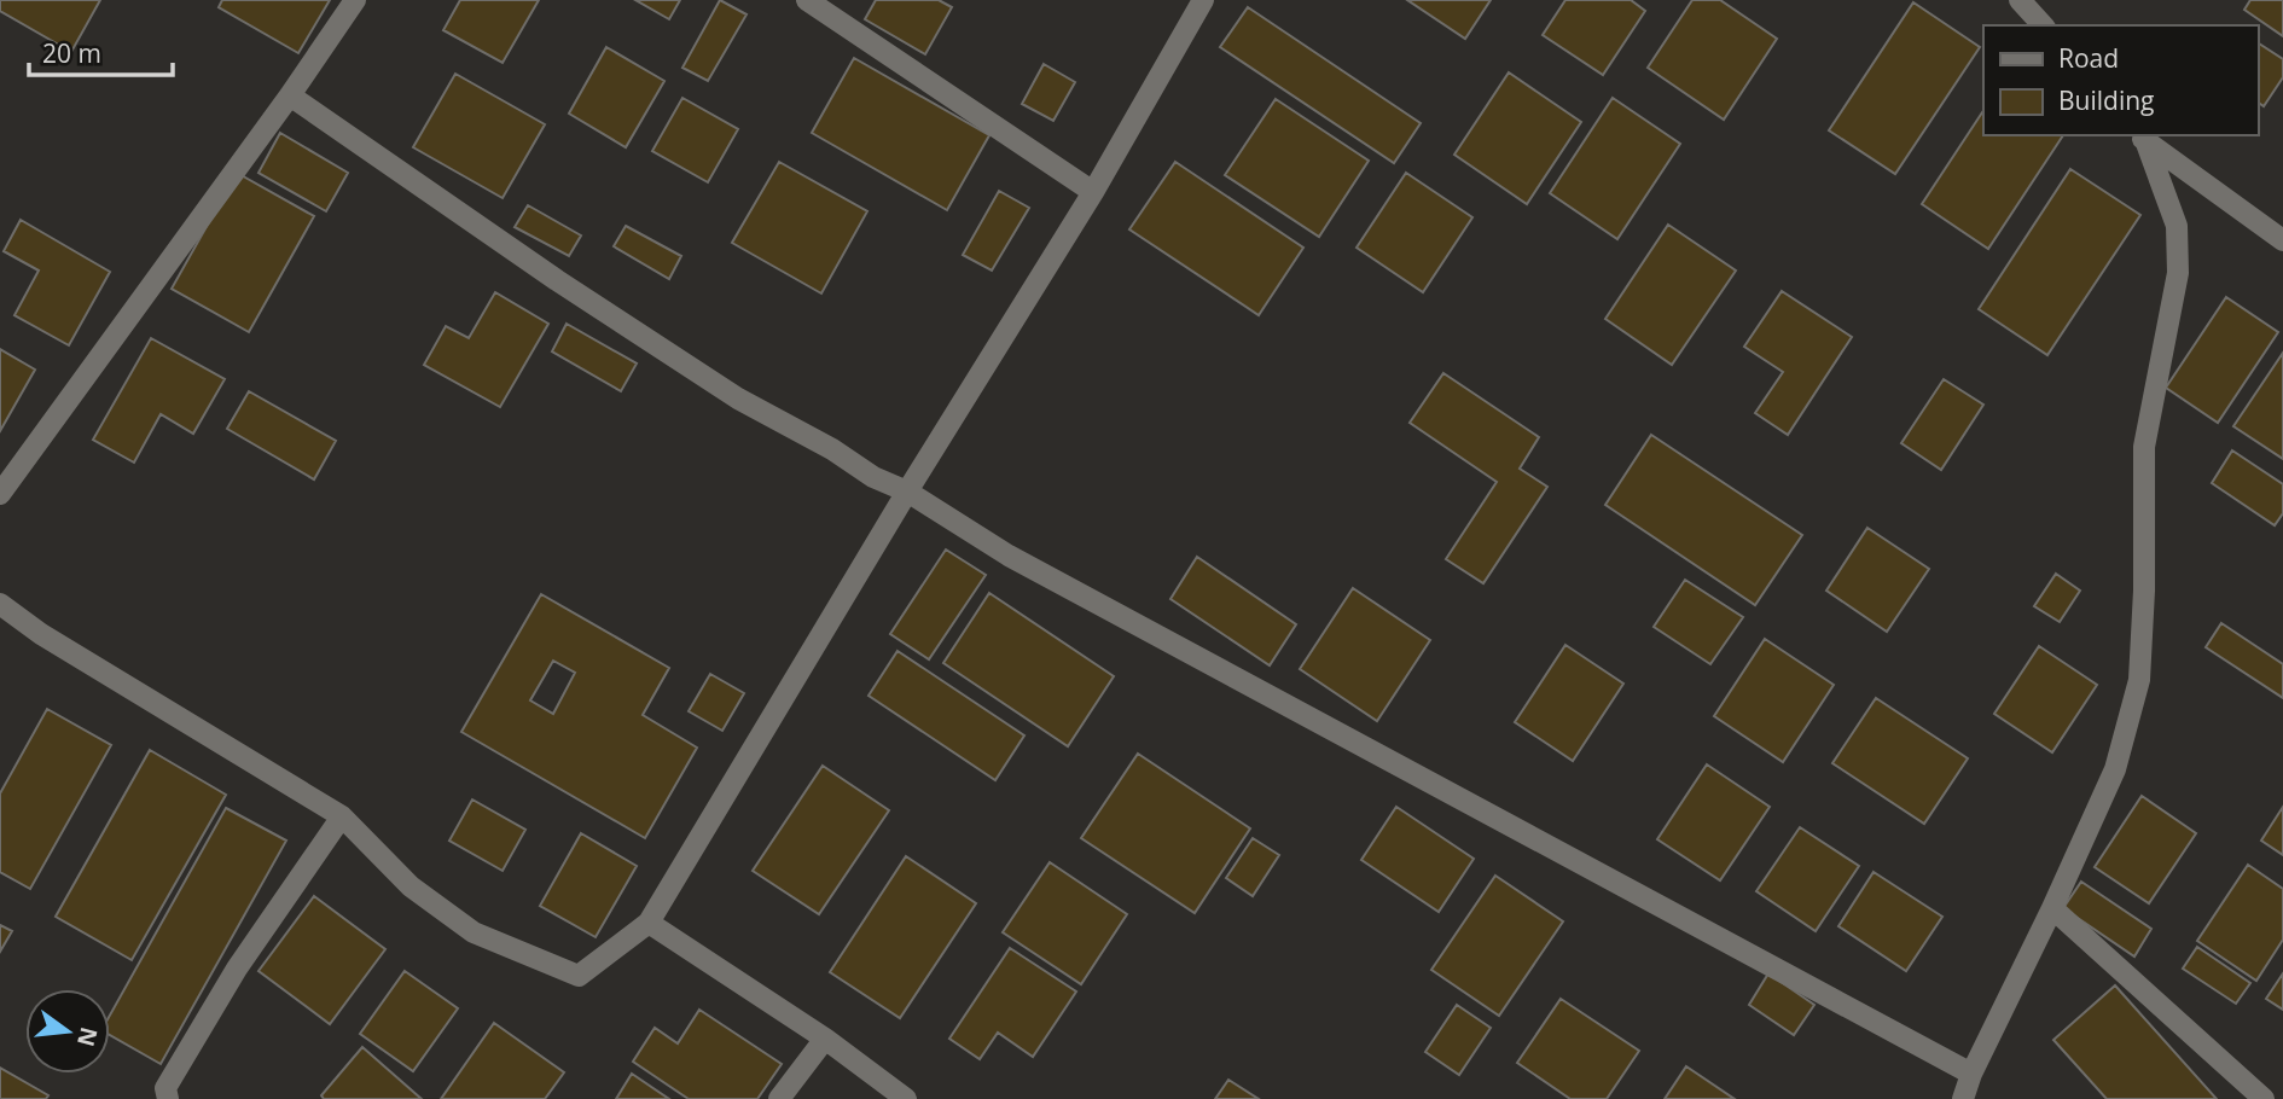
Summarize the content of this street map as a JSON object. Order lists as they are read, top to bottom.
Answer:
{
  "legend": ["Road", "Building"],
  "scale_bar": "20 m",
  "north": "right"
}
